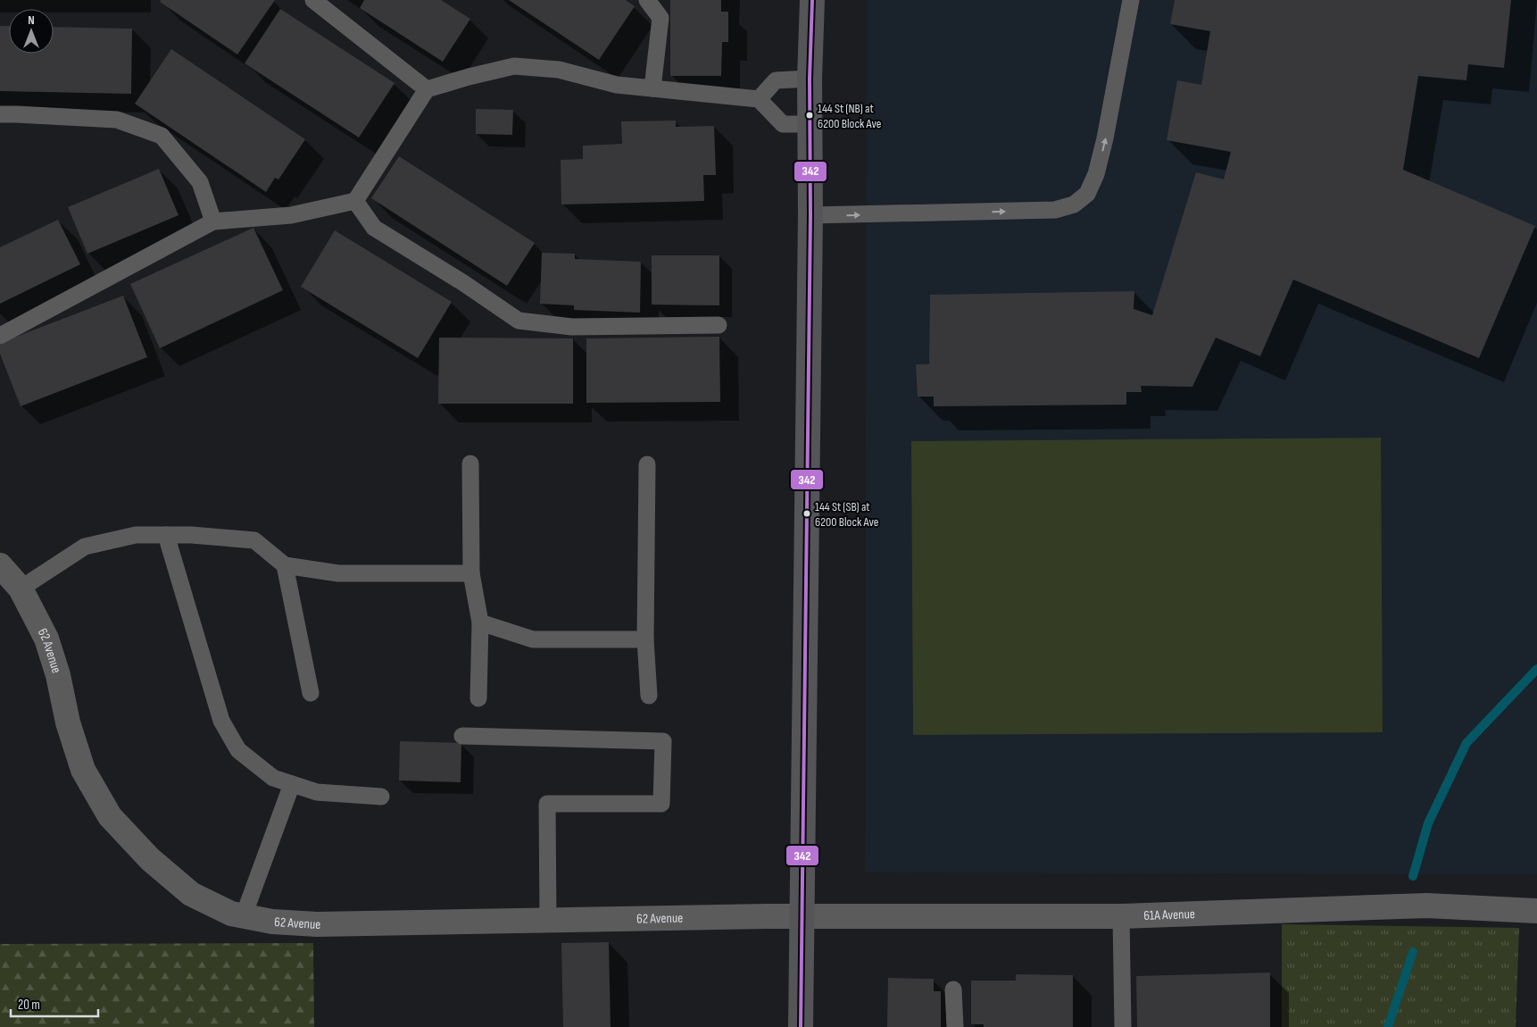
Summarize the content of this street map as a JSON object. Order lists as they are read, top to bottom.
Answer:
{
  "streets": {
    "street": ["62 Avenue", "61A Avenue"]
  },
  "crossings": [
    ["62 Avenue", "61A Avenue"]
  ],
  "places": ["144 St (NB) at 6200 Block Ave", "144 St (SB) at 6200 Block Ave"],
  "lines": ["transit line 342"],
  "scale_bar": "20 m",
  "north": "top"
}
